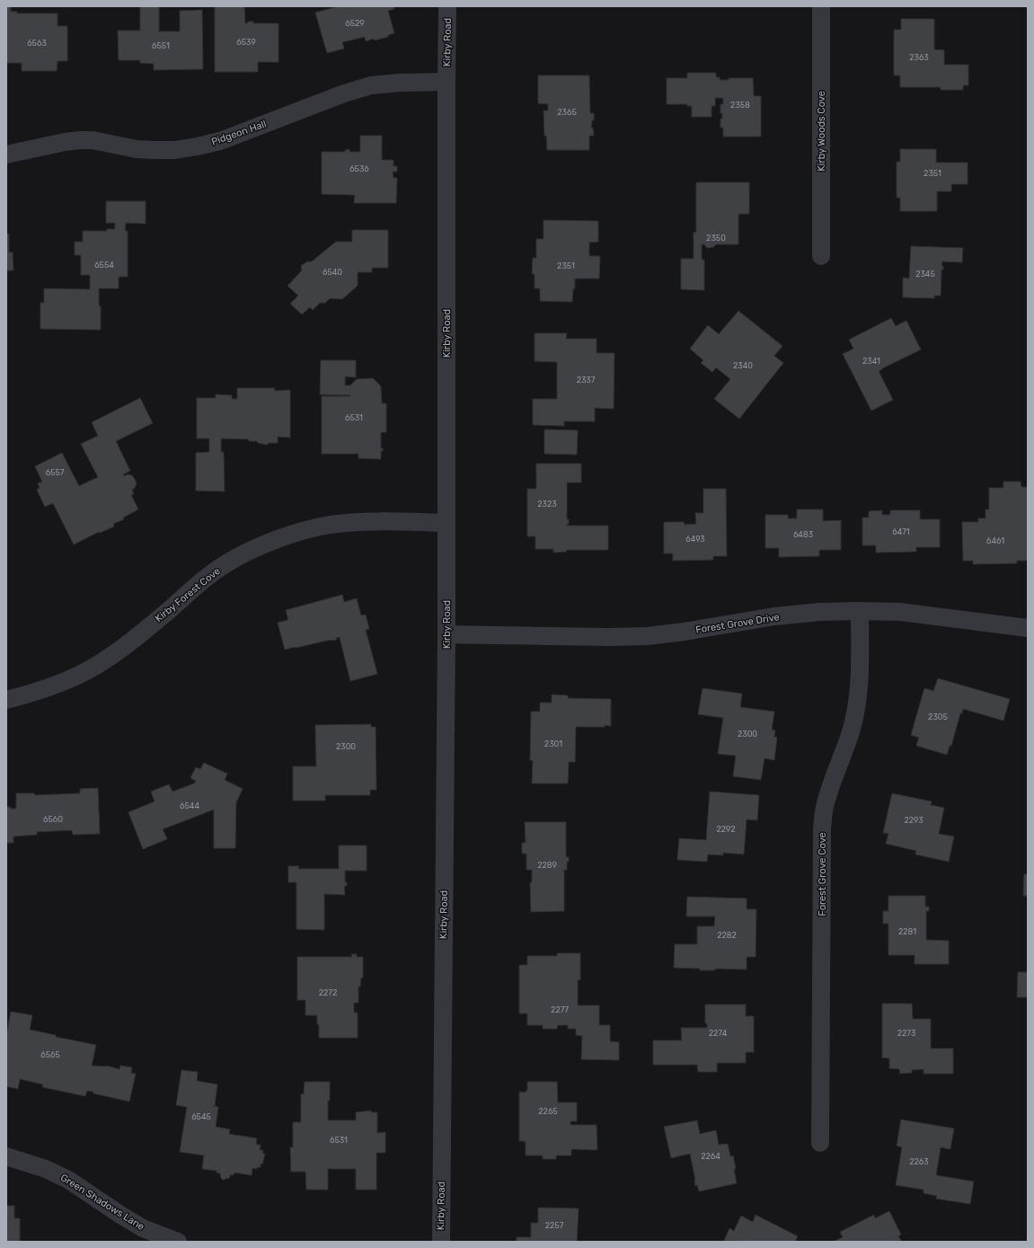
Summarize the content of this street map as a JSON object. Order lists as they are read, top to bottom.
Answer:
{
  "streets": {
    "street": [
      "Kirby Road",
      "Kirby Woods Cove",
      "Pidgeon Hall",
      "Kirby Forest Cove",
      "Forest Grove Drive",
      "Forest Grove Cove",
      "Green Shadows Lane"
    ]
  },
  "crossings": [
    ["Kirby Road", "Pidgeon Hall"],
    ["Kirby Road", "Kirby Forest Cove"],
    ["Kirby Road", "Forest Grove Drive"],
    ["Forest Grove Drive", "Forest Grove Cove"]
  ],
  "house_numbers": [
    "6529",
    "6539",
    "6563",
    "6551",
    "2363",
    "2358",
    "2365",
    "6536",
    "2351",
    "2350",
    "6554",
    "2351",
    "6540",
    "2345",
    "2341",
    "2340",
    "2337",
    "6531",
    "6557",
    "2323",
    "6471",
    "6483",
    "6493",
    "6461",
    "2305",
    "2300",
    "2301",
    "2300",
    "6544",
    "6560",
    "2293",
    "2292",
    "2289",
    "2281",
    "2282",
    "2272",
    "2277",
    "2274",
    "2273",
    "6565",
    "2265",
    "6545",
    "6531",
    "2264",
    "2263",
    "2257"
  ]
}
